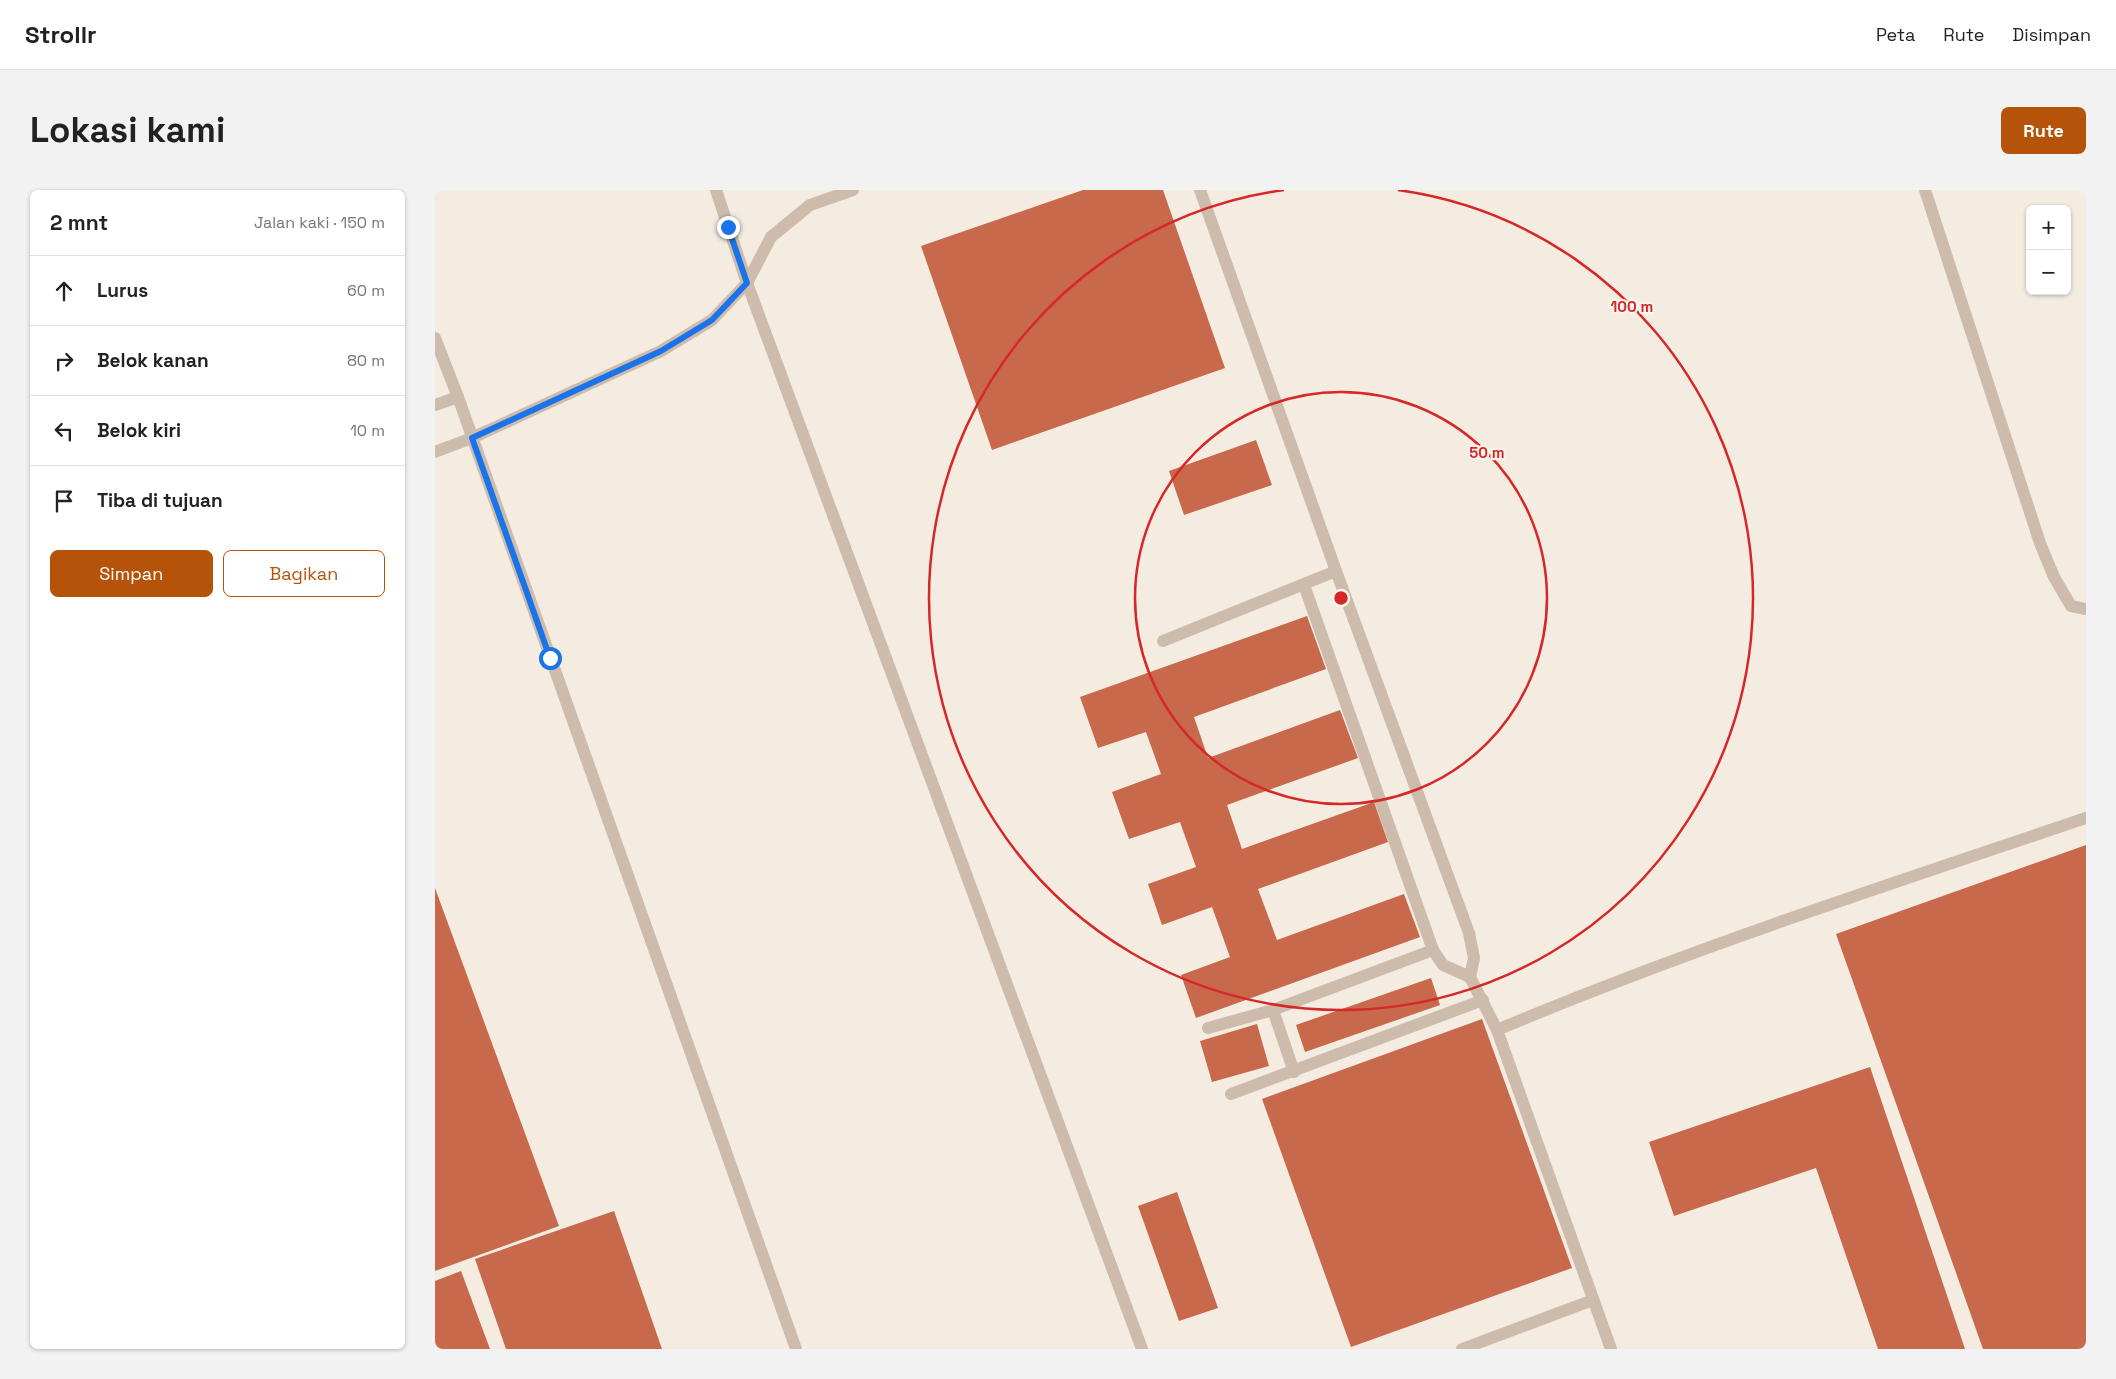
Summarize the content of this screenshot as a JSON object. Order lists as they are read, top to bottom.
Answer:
{
  "page": {
    "header": "Strollr",
    "nav": ["Peta", "Rute", "Disimpan"],
    "buttons": [
      "Rute",
      ["Simpan", "Bagikan"]
    ],
    "title": "Lokasi kami",
    "heading": ["2 mnt", "Jalan kaki · 150 m"],
    "map_buttons": ["+", "−"],
    "list": [
      ["Lurus", "60 m"],
      ["Belok kanan", "80 m"],
      ["Belok kiri", "10 m"],
      "Tiba di tujuan"
    ]
  },
  "rings": ["100 m", "50 m"]
}
